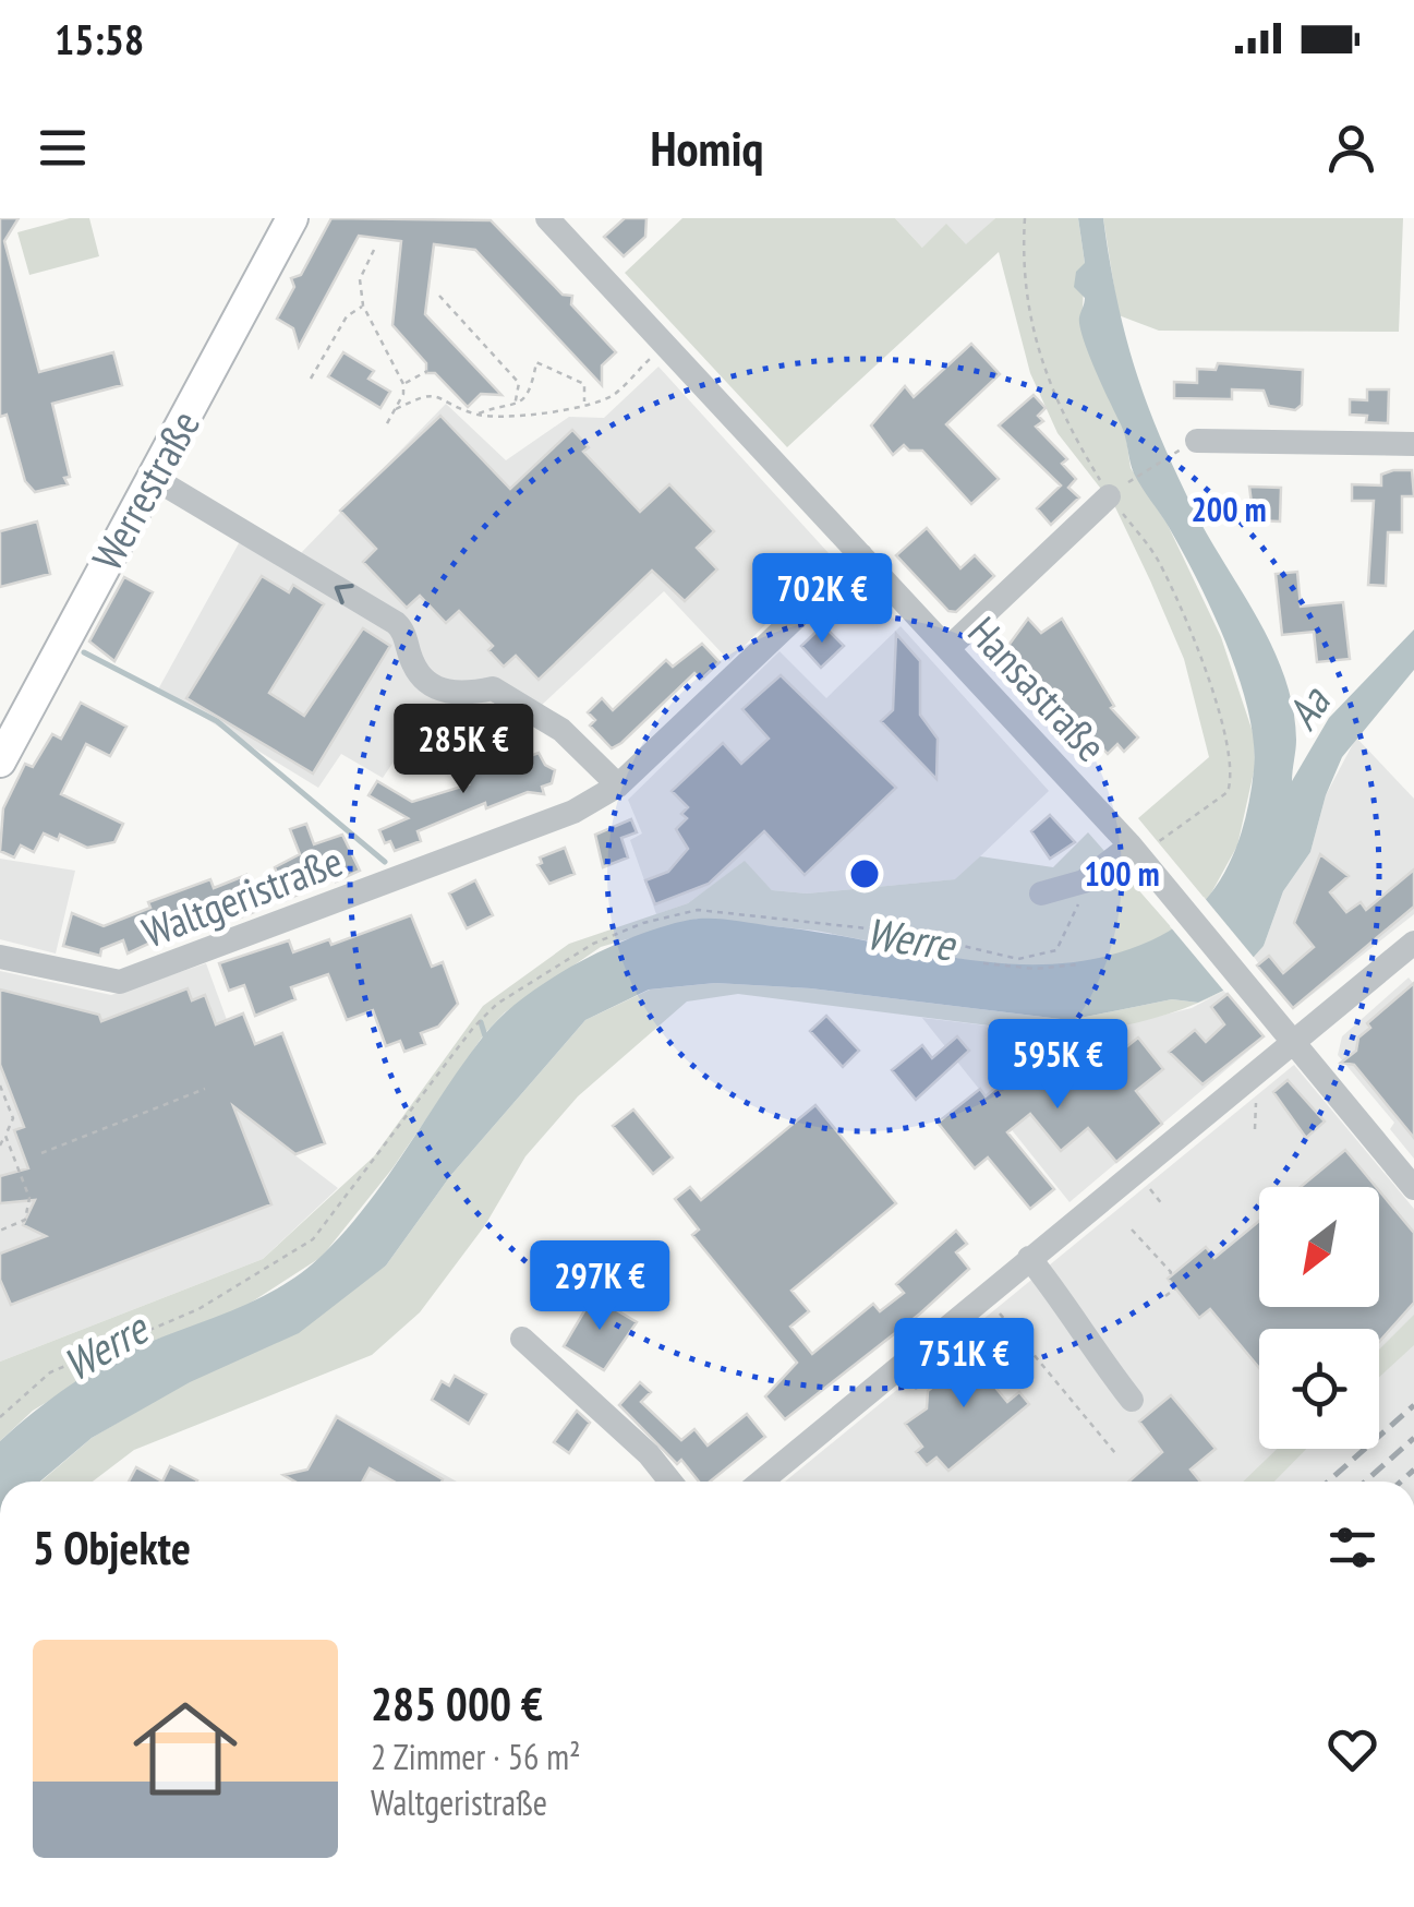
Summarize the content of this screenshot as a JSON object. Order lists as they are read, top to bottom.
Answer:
{
  "streets": {
    "main road": ["Werrestraße"],
    "street": ["Hansastraße", "Waltgeristraße"]
  },
  "crossings": [
    ["Hansastraße", "Waltgeristraße"]
  ],
  "water": ["Aa", "Werre"],
  "north": "bottom left",
  "page": {
    "status": "15:58",
    "header": "Homiq",
    "price": [
      "702K €",
      "285K €",
      "595K €",
      "297K €",
      "751K €"
    ],
    "heading": "5 Objekte",
    "list": [
      {
        "name": "285 000 €",
        "note": "2 Zimmer · 56 m² · Waltgeristraße"
      }
    ]
  },
  "rings": ["200 m", "100 m"]
}
